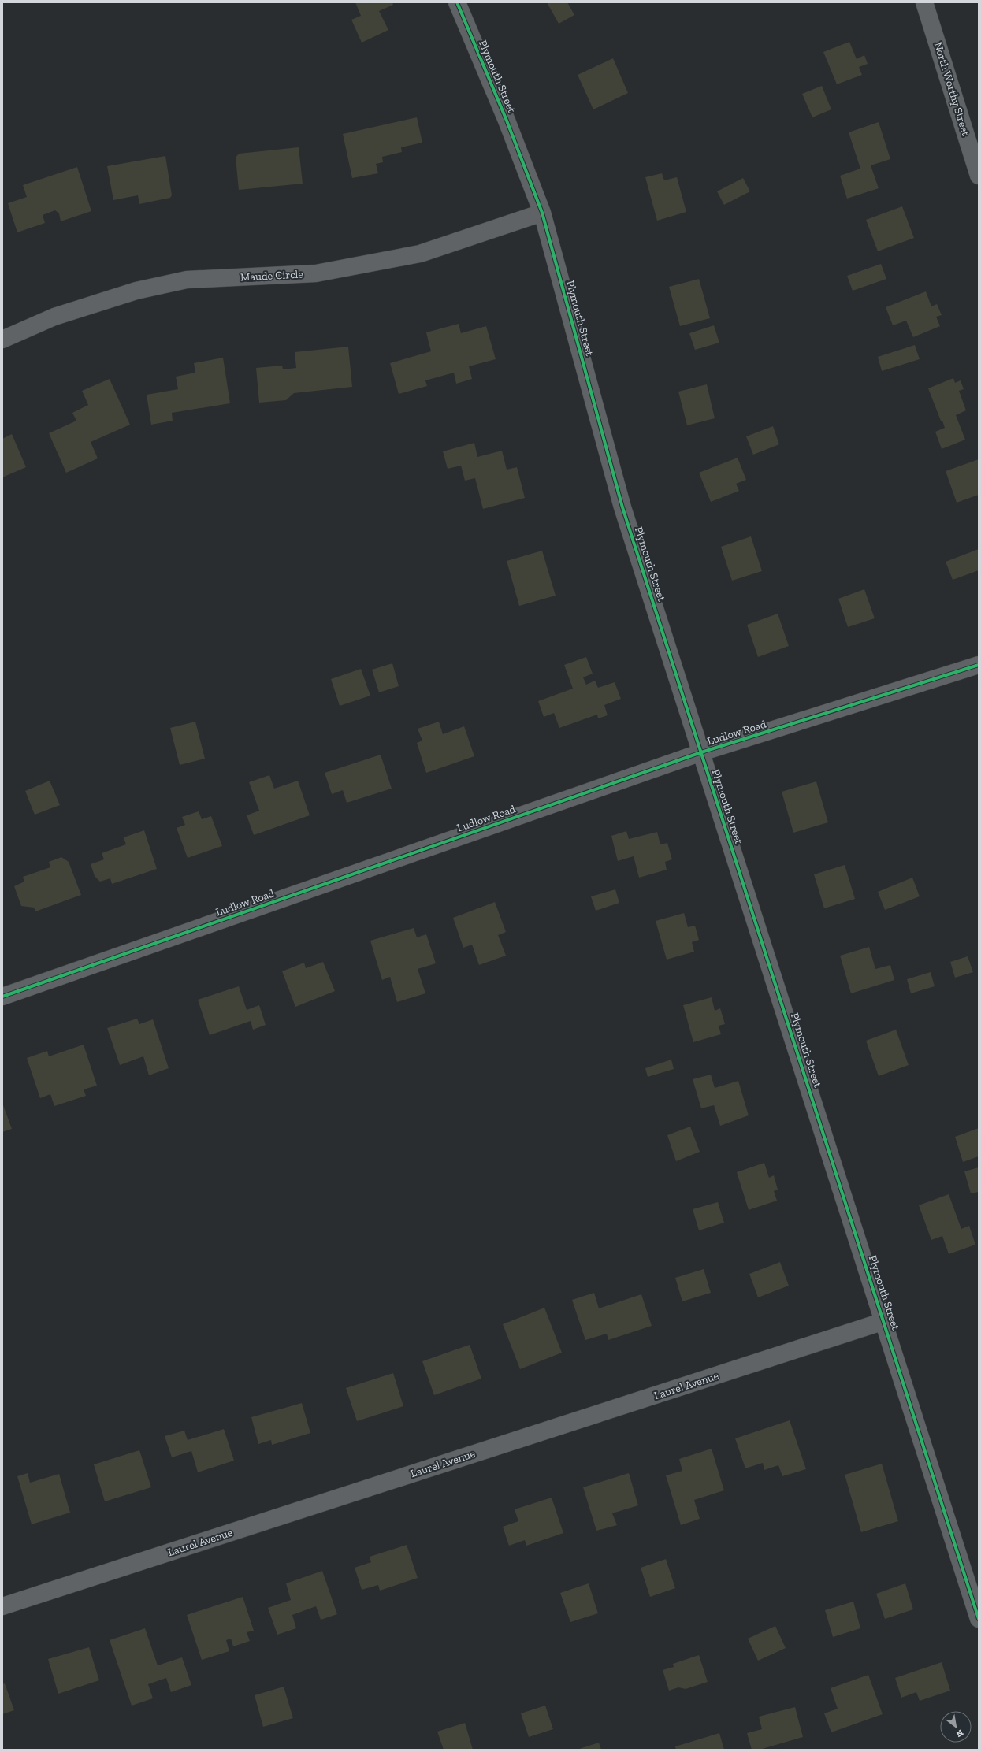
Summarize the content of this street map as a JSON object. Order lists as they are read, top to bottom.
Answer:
{
  "streets": {
    "street": [
      "Plymouth Street",
      "North Worthy Street",
      "Maude Circle",
      "Ludlow Road",
      "Laurel Avenue"
    ]
  },
  "crossings": [
    ["Plymouth Street", "Maude Circle"],
    ["Plymouth Street", "Ludlow Road"],
    ["Plymouth Street", "Laurel Avenue"]
  ],
  "north": "bottom right"
}
